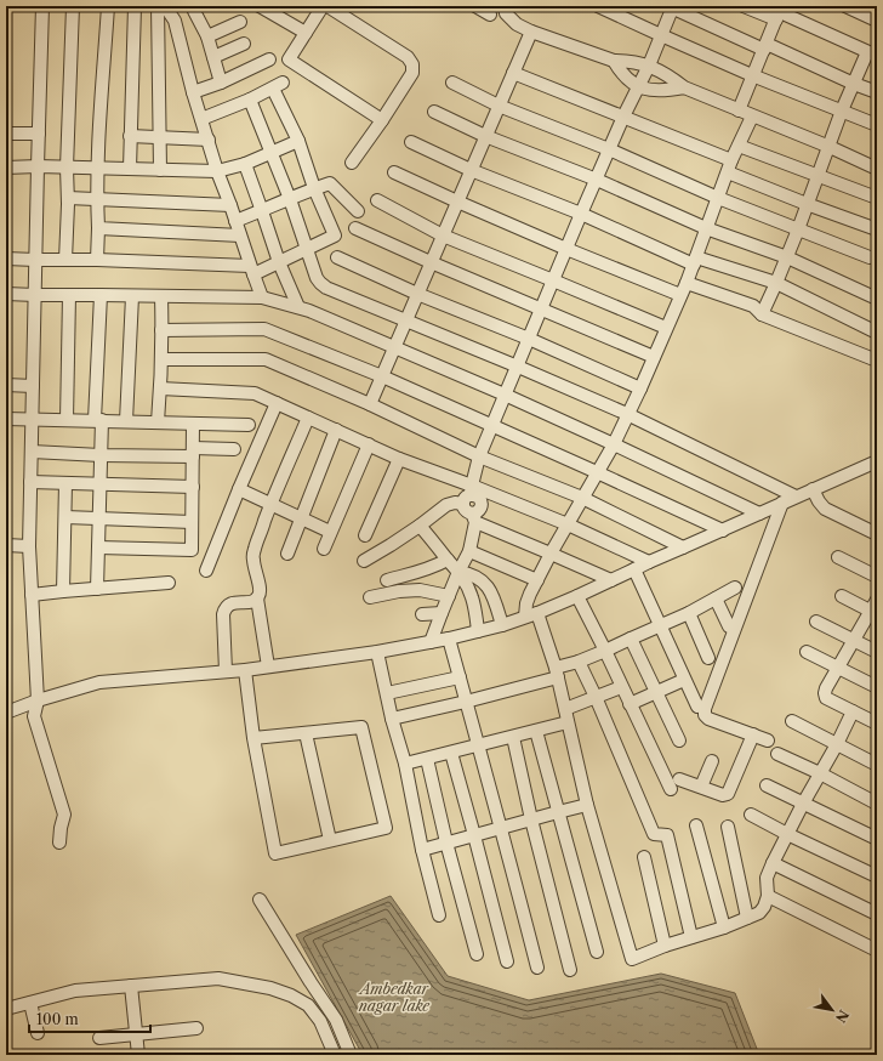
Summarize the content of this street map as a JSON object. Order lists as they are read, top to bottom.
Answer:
{
  "water": ["Ambedkar nagar lake"],
  "scale_bar": "100 m",
  "north": "bottom right"
}
